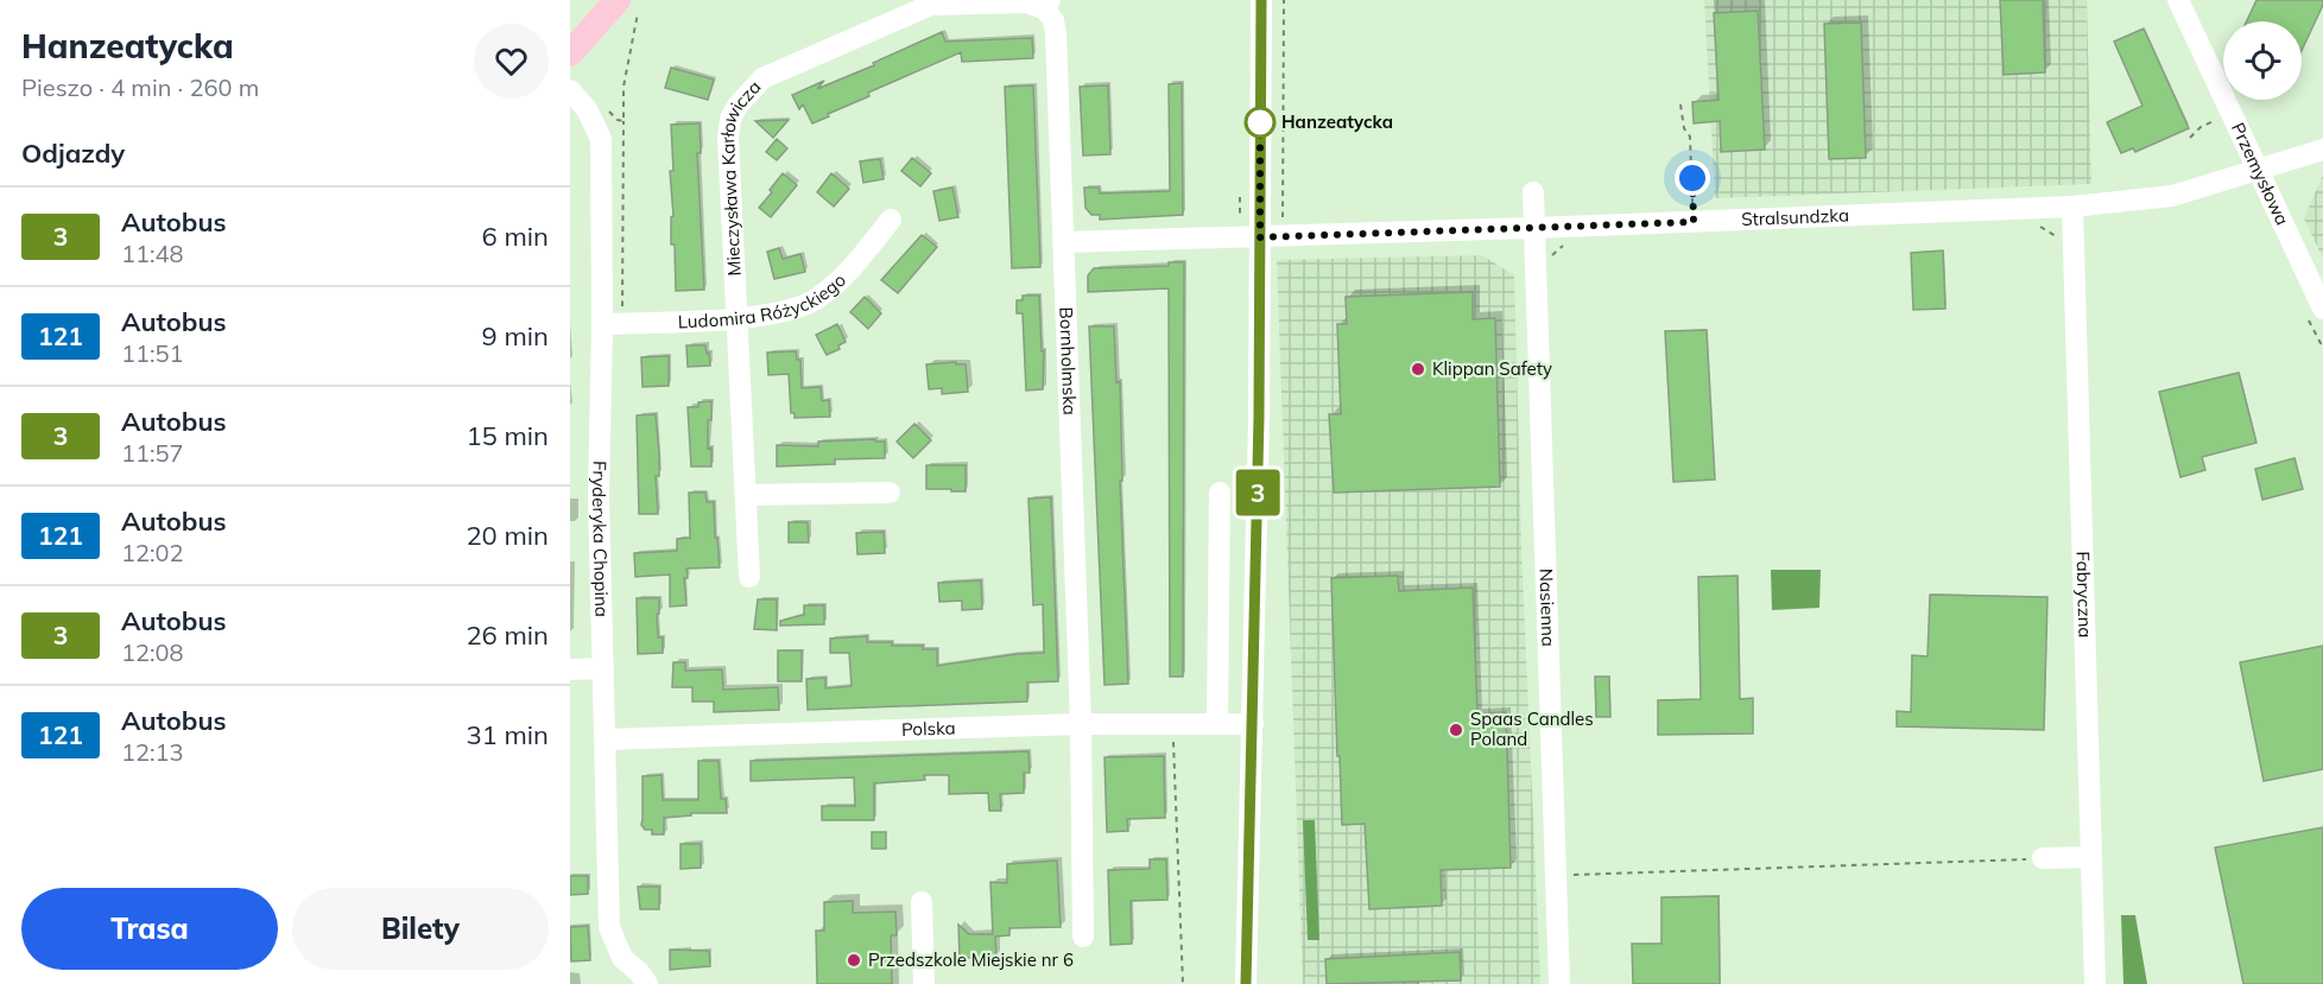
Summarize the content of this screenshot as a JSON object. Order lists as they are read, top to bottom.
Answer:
{
  "streets": {
    "street": [
      "Przemysłowa",
      "Mieczysława Karłowicza",
      "Stralsundzka",
      "Ludomira Różyckiego",
      "Bornholmska",
      "Fryderyka Chopina",
      "Fabryczna",
      "Nasienna",
      "Polska"
    ]
  },
  "crossings": [
    ["Przemysłowa", "Stralsundzka"],
    ["Mieczysława Karłowicza", "Ludomira Różyckiego"],
    ["Mieczysława Karłowicza", "Bornholmska"],
    ["Stralsundzka", "Bornholmska"],
    ["Stralsundzka", "Fabryczna"],
    ["Stralsundzka", "Nasienna"],
    ["Ludomira Różyckiego", "Fryderyka Chopina"],
    ["Bornholmska", "Polska"],
    ["Fryderyka Chopina", "Polska"]
  ],
  "places": [
    "Hanzeatycka",
    "Klippan Safety",
    "Spaas Candles Poland",
    "Przedszkole Miejskie nr 6"
  ],
  "lines": ["bus line 3"],
  "page": {
    "heading": [
      ["Hanzeatycka", "Pieszo · 4 min · 260 m"],
      "Odjazdy"
    ],
    "on_map": "3",
    "list": [
      {
        "mark": "3",
        "name": "Autobus",
        "note": "11:48",
        "value": "6 min"
      },
      {
        "mark": "121",
        "name": "Autobus",
        "note": "11:51",
        "value": "9 min"
      },
      {
        "mark": "3",
        "name": "Autobus",
        "note": "11:57",
        "value": "15 min"
      },
      {
        "mark": "121",
        "name": "Autobus",
        "note": "12:02",
        "value": "20 min"
      },
      {
        "mark": "3",
        "name": "Autobus",
        "note": "12:08",
        "value": "26 min"
      },
      {
        "mark": "121",
        "name": "Autobus",
        "note": "12:13",
        "value": "31 min"
      }
    ],
    "buttons": ["Trasa", "Bilety"]
  }
}
